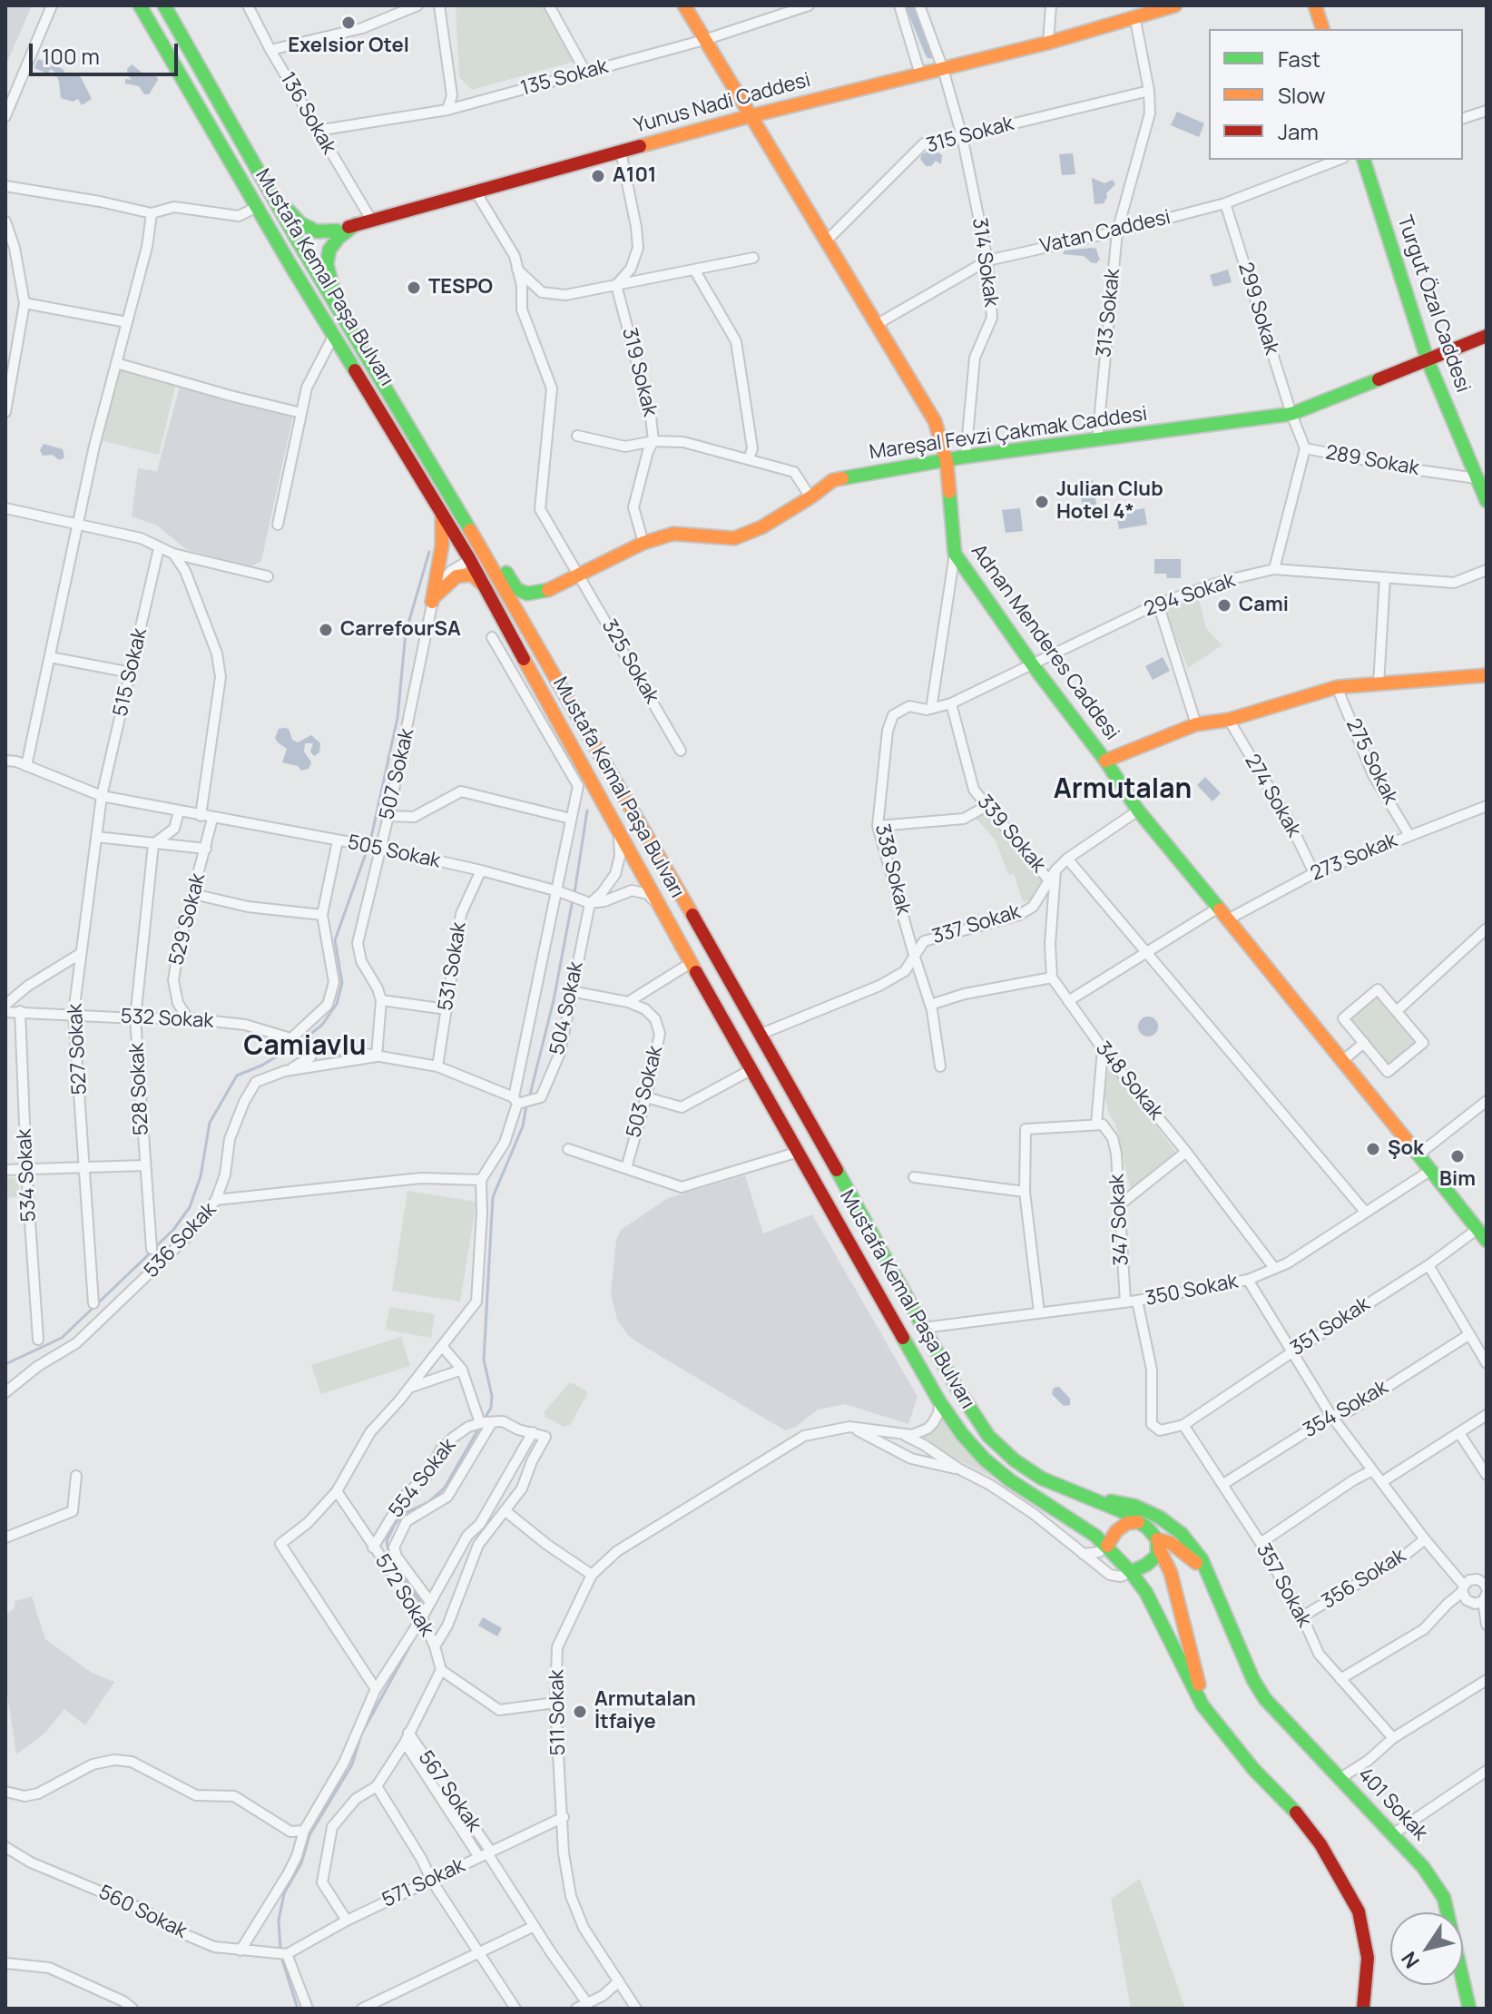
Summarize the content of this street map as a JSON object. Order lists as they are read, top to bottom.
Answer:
{
  "streets": {
    "main road": [
      "Yunus Nadi Caddesi",
      "Mustafa Kemal Paşa Bulvarı",
      "Turgut Özal Caddesi",
      "Mareşal Fevzi Çakmak Caddesi",
      "Adnan Menderes Caddesi",
      "401 Sokak"
    ],
    "street": [
      "135 Sokak",
      "136 Sokak",
      "315 Sokak",
      "Vatan Caddesi",
      "314 Sokak",
      "299 Sokak",
      "313 Sokak",
      "319 Sokak",
      "289 Sokak",
      "294 Sokak",
      "325 Sokak",
      "515 Sokak",
      "275 Sokak",
      "507 Sokak",
      "274 Sokak",
      "339 Sokak",
      "505 Sokak",
      "273 Sokak",
      "338 Sokak",
      "529 Sokak",
      "337 Sokak",
      "531 Sokak",
      "504 Sokak",
      "532 Sokak",
      "527 Sokak",
      "348 Sokak",
      "528 Sokak",
      "503 Sokak",
      "534 Sokak",
      "347 Sokak",
      "536 Sokak",
      "350 Sokak",
      "351 Sokak",
      "354 Sokak",
      "554 Sokak",
      "356 Sokak",
      "357 Sokak",
      "572 Sokak",
      "511 Sokak",
      "567 Sokak",
      "571 Sokak",
      "560 Sokak"
    ]
  },
  "crossings": [
    ["135 Sokak", "136 Sokak"],
    ["135 Sokak", "Adnan Menderes Caddesi"],
    ["Yunus Nadi Caddesi", "136 Sokak"],
    ["Yunus Nadi Caddesi", "314 Sokak"],
    ["Yunus Nadi Caddesi", "Mustafa Kemal Paşa Bulvarı"],
    ["Yunus Nadi Caddesi", "313 Sokak"],
    ["Yunus Nadi Caddesi", "Adnan Menderes Caddesi"],
    ["315 Sokak", "314 Sokak"],
    ["315 Sokak", "313 Sokak"],
    ["315 Sokak", "Adnan Menderes Caddesi"],
    ["Vatan Caddesi", "314 Sokak"],
    ["Vatan Caddesi", "299 Sokak"],
    ["Vatan Caddesi", "313 Sokak"],
    ["Vatan Caddesi", "Adnan Menderes Caddesi"],
    ["314 Sokak", "Mareşal Fevzi Çakmak Caddesi"],
    ["Mustafa Kemal Paşa Bulvarı", "Mareşal Fevzi Çakmak Caddesi"],
    ["Mustafa Kemal Paşa Bulvarı", "507 Sokak"],
    ["Mustafa Kemal Paşa Bulvarı", "337 Sokak"],
    ["Mustafa Kemal Paşa Bulvarı", "350 Sokak"],
    ["Mustafa Kemal Paşa Bulvarı", "511 Sokak"],
    ["Turgut Özal Caddesi", "Mareşal Fevzi Çakmak Caddesi"],
    ["Turgut Özal Caddesi", "289 Sokak"],
    ["299 Sokak", "Mareşal Fevzi Çakmak Caddesi"],
    ["299 Sokak", "289 Sokak"],
    ["313 Sokak", "Mareşal Fevzi Çakmak Caddesi"],
    ["319 Sokak", "Mareşal Fevzi Çakmak Caddesi"],
    ["Mareşal Fevzi Çakmak Caddesi", "289 Sokak"],
    ["Mareşal Fevzi Çakmak Caddesi", "Adnan Menderes Caddesi"],
    ["Mareşal Fevzi Çakmak Caddesi", "325 Sokak"],
    ["294 Sokak", "Adnan Menderes Caddesi"],
    ["294 Sokak", "339 Sokak"],
    ["294 Sokak", "338 Sokak"],
    ["Adnan Menderes Caddesi", "273 Sokak"],
    ["Adnan Menderes Caddesi", "337 Sokak"],
    ["Adnan Menderes Caddesi", "350 Sokak"],
    ["Adnan Menderes Caddesi", "351 Sokak"],
    ["515 Sokak", "505 Sokak"],
    ["515 Sokak", "527 Sokak"],
    ["275 Sokak", "273 Sokak"],
    ["507 Sokak", "505 Sokak"],
    ["274 Sokak", "273 Sokak"],
    ["339 Sokak", "338 Sokak"],
    ["339 Sokak", "337 Sokak"],
    ["505 Sokak", "529 Sokak"],
    ["505 Sokak", "531 Sokak"],
    ["505 Sokak", "504 Sokak"],
    ["505 Sokak", "527 Sokak"],
    ["338 Sokak", "337 Sokak"],
    ["529 Sokak", "532 Sokak"],
    ["531 Sokak", "532 Sokak"],
    ["504 Sokak", "532 Sokak"],
    ["504 Sokak", "503 Sokak"],
    ["532 Sokak", "527 Sokak"],
    ["532 Sokak", "528 Sokak"],
    ["532 Sokak", "534 Sokak"],
    ["348 Sokak", "350 Sokak"],
    ["347 Sokak", "350 Sokak"],
    ["351 Sokak", "357 Sokak"],
    ["354 Sokak", "357 Sokak"],
    ["554 Sokak", "572 Sokak"],
    ["356 Sokak", "357 Sokak"],
    ["511 Sokak", "571 Sokak"],
    ["567 Sokak", "571 Sokak"],
    ["571 Sokak", "560 Sokak"]
  ],
  "districts": ["Armutalan", "Camiavlu"],
  "places": [
    "Exelsior Otel",
    "A101",
    "TESPO",
    "Julian Club Hotel 4*",
    "Cami",
    "CarrefourSA",
    "Şok",
    "Bim",
    "Armutalan İtfaiye"
  ],
  "legend": ["Fast", "Slow", "Jam"],
  "scale_bar": "100 m",
  "north": "bottom left"
}
